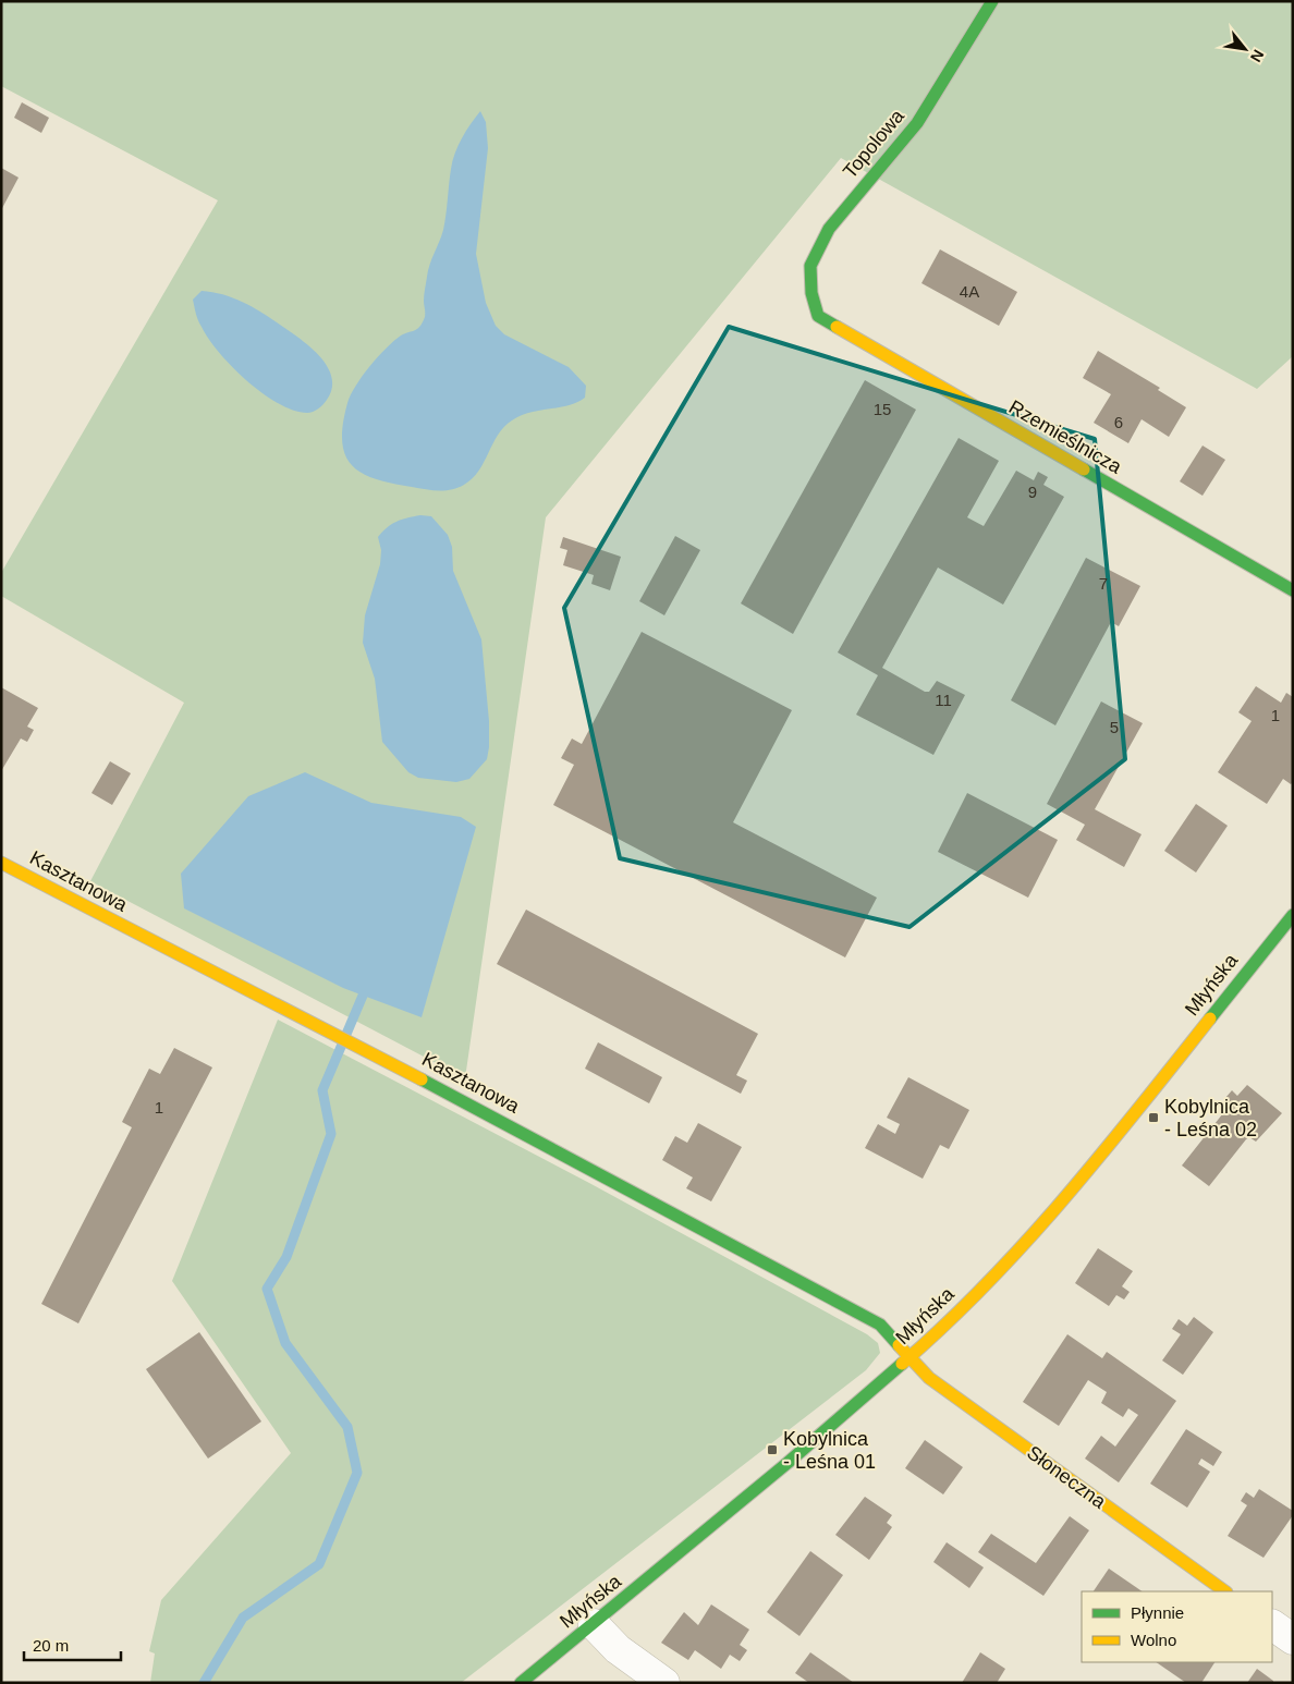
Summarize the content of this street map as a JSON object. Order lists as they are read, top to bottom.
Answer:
{
  "streets": {
    "street": [
      "Topolowa",
      "Rzemieślnicza",
      "Kasztanowa",
      "Młyńska",
      "Słoneczna"
    ]
  },
  "crossings": [
    ["Topolowa", "Rzemieślnicza"],
    ["Kasztanowa", "Młyńska"],
    ["Kasztanowa", "Słoneczna"],
    ["Młyńska", "Słoneczna"]
  ],
  "places": {
    "transit": ["Kobylnica - Leśna 02", "Kobylnica - Leśna 01"]
  },
  "house_numbers": [
    "4A",
    "15",
    "6",
    "9",
    "7",
    "11",
    "1",
    "5",
    "1"
  ],
  "legend": ["Płynnie", "Wolno"],
  "scale_bar": "20 m",
  "north": "bottom right"
}
